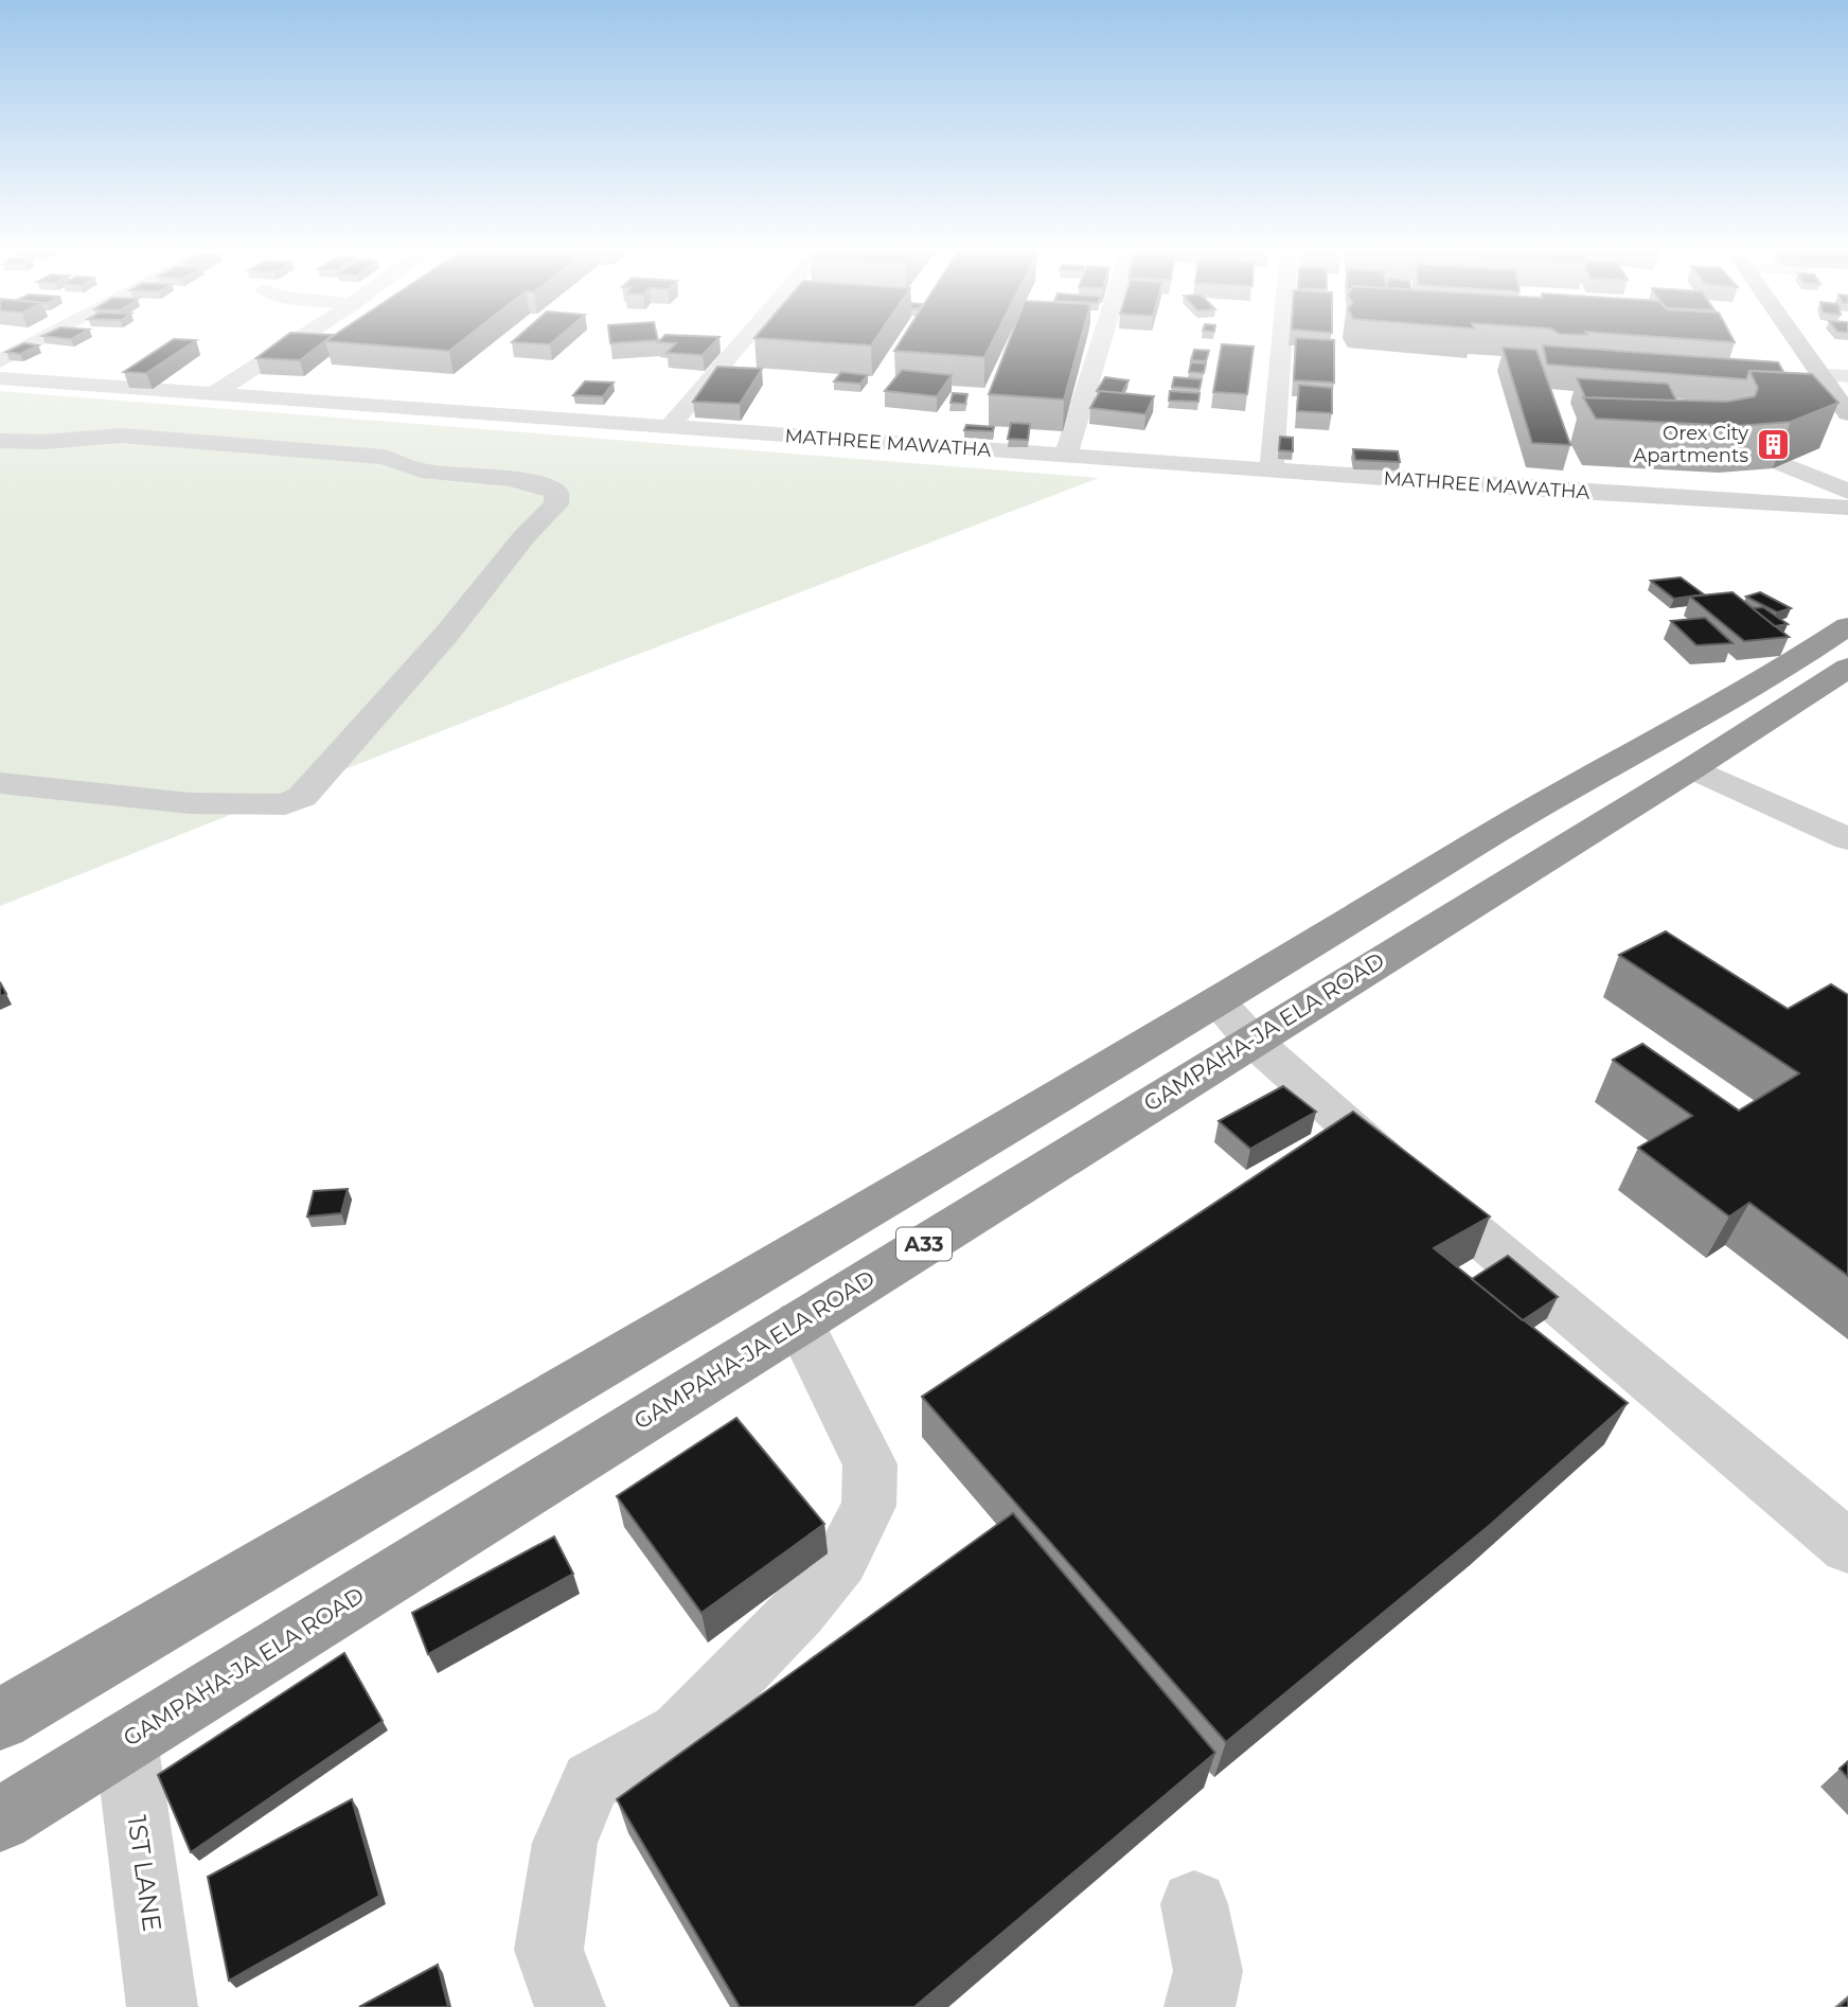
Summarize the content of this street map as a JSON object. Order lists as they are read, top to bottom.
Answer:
{
  "streets": {
    "highway": ["GAMPAHA-JA ELA ROAD", "A33"],
    "street": ["MATHREE MAWATHA", "1ST LANE"]
  },
  "crossings": [
    ["GAMPAHA-JA ELA ROAD", "1ST LANE"]
  ],
  "places": {
    "building": ["Orex City Apartments"]
  }
}
